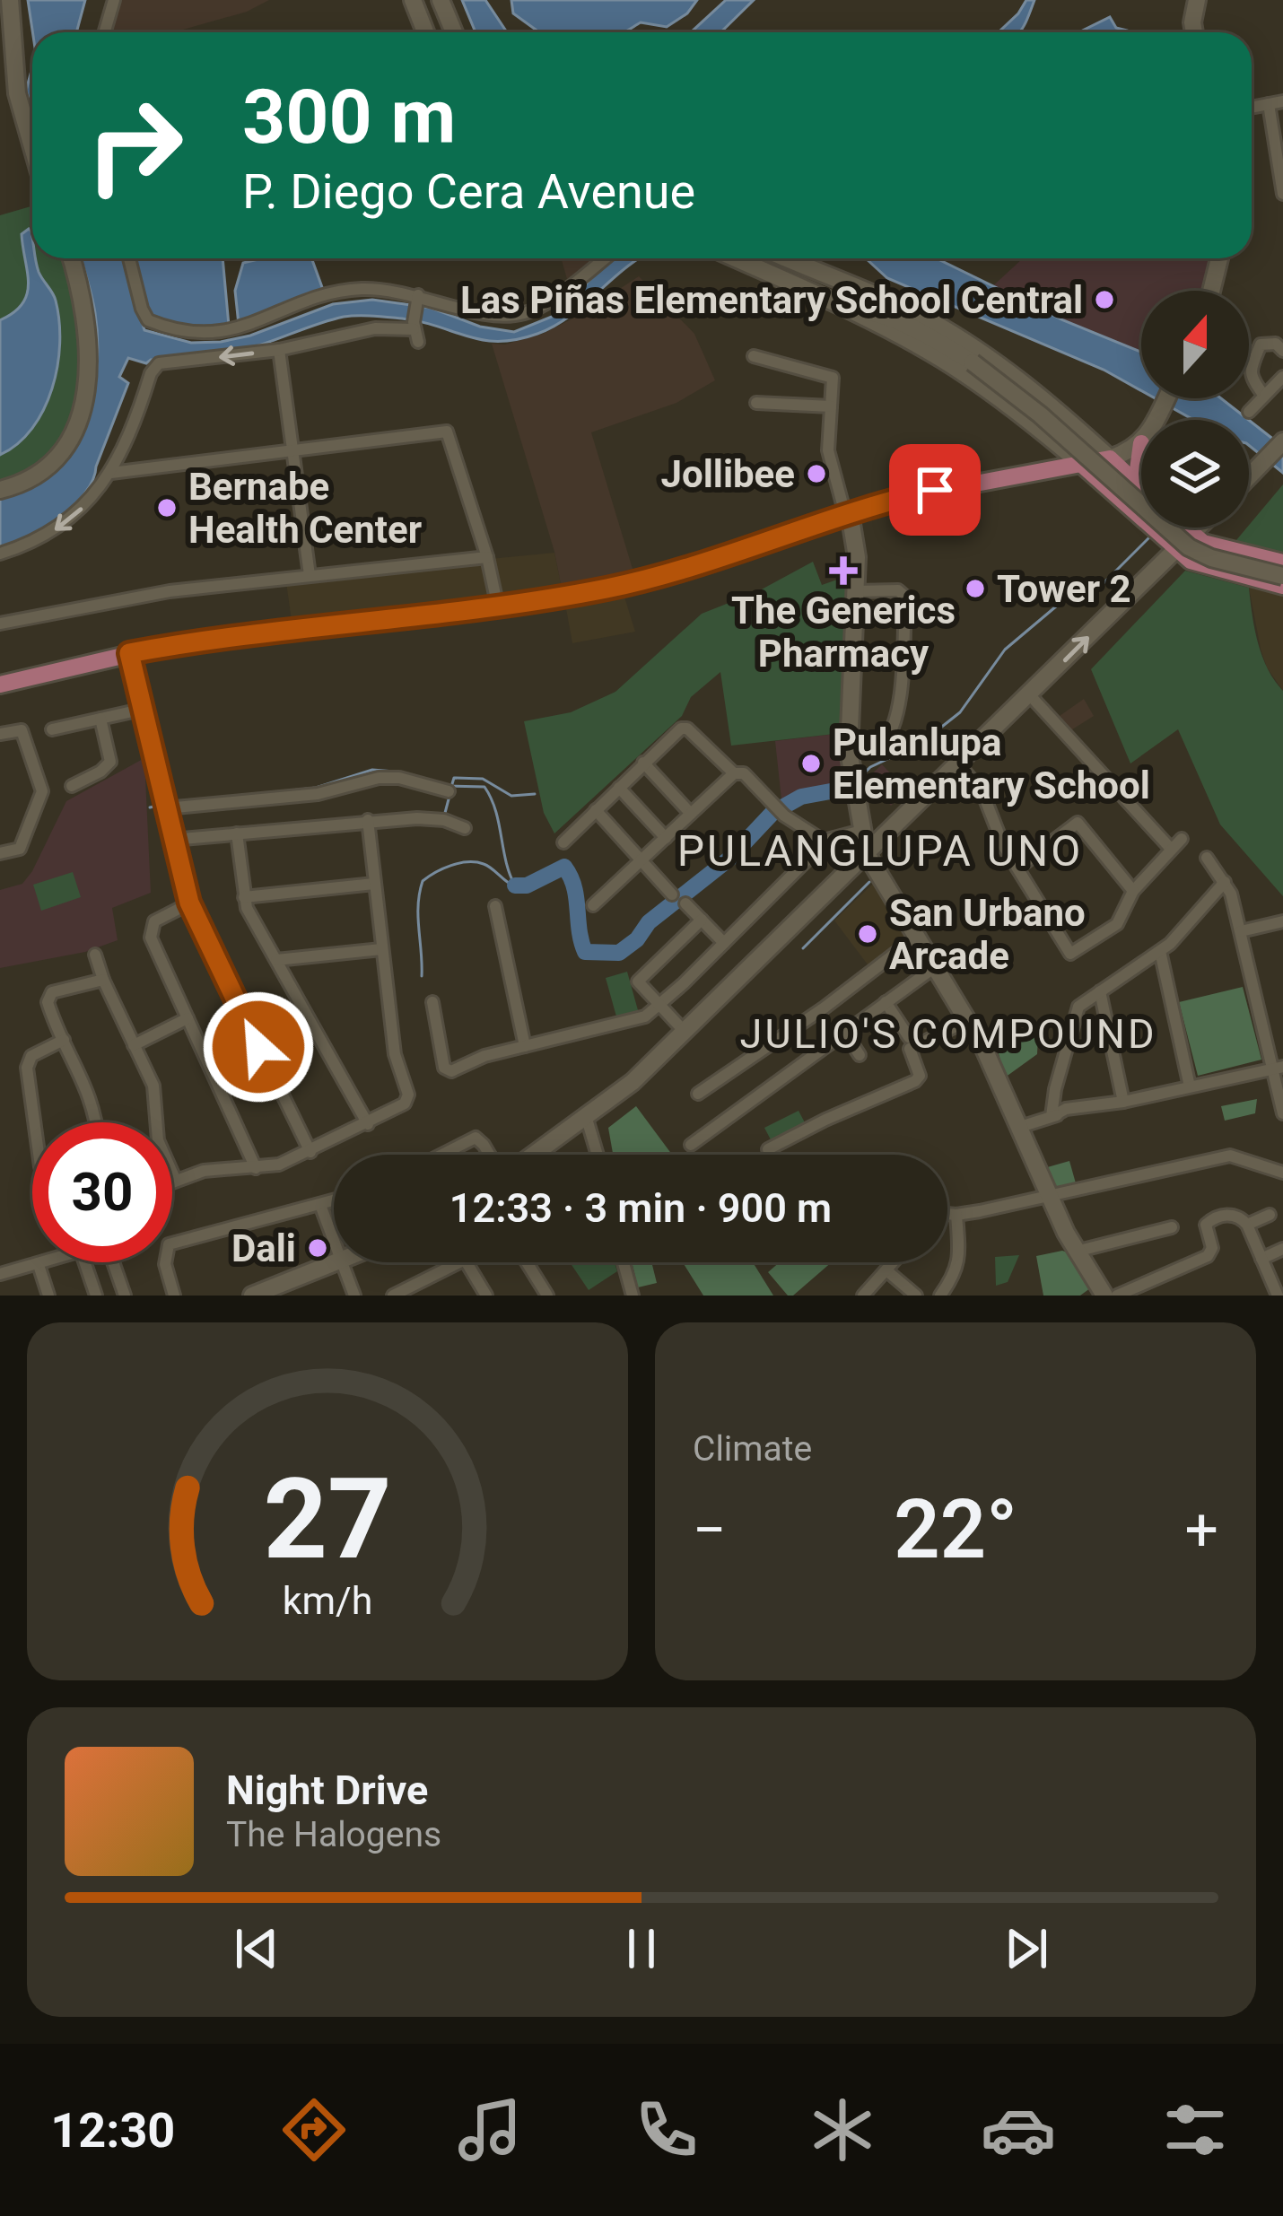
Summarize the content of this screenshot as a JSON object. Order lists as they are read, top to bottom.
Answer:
{
  "districts": ["PULANGLUPA UNO", "JULIO'S COMPOUND"],
  "places": {
    "other": [
      "Las Piñas Elementary School Central",
      "Jollibee",
      "Bernabe Health Center",
      "Tower 2",
      "Pulanlupa Elementary School",
      "San Urbano Arcade",
      "Dali"
    ],
    "health": ["The Generics Pharmacy"]
  },
  "north": "top",
  "page": {
    "turn": ["300 m", "P. Diego Cera Avenue"],
    "limit": "30",
    "trip": "12:33 · 3 min · 900 m",
    "tile": "Climate",
    "heat": ["−", "22°", "+"],
    "song": ["Night Drive", "The Halogens"],
    "tabs": "12:30",
    "gauge": ["27", "km/h"]
  }
}
